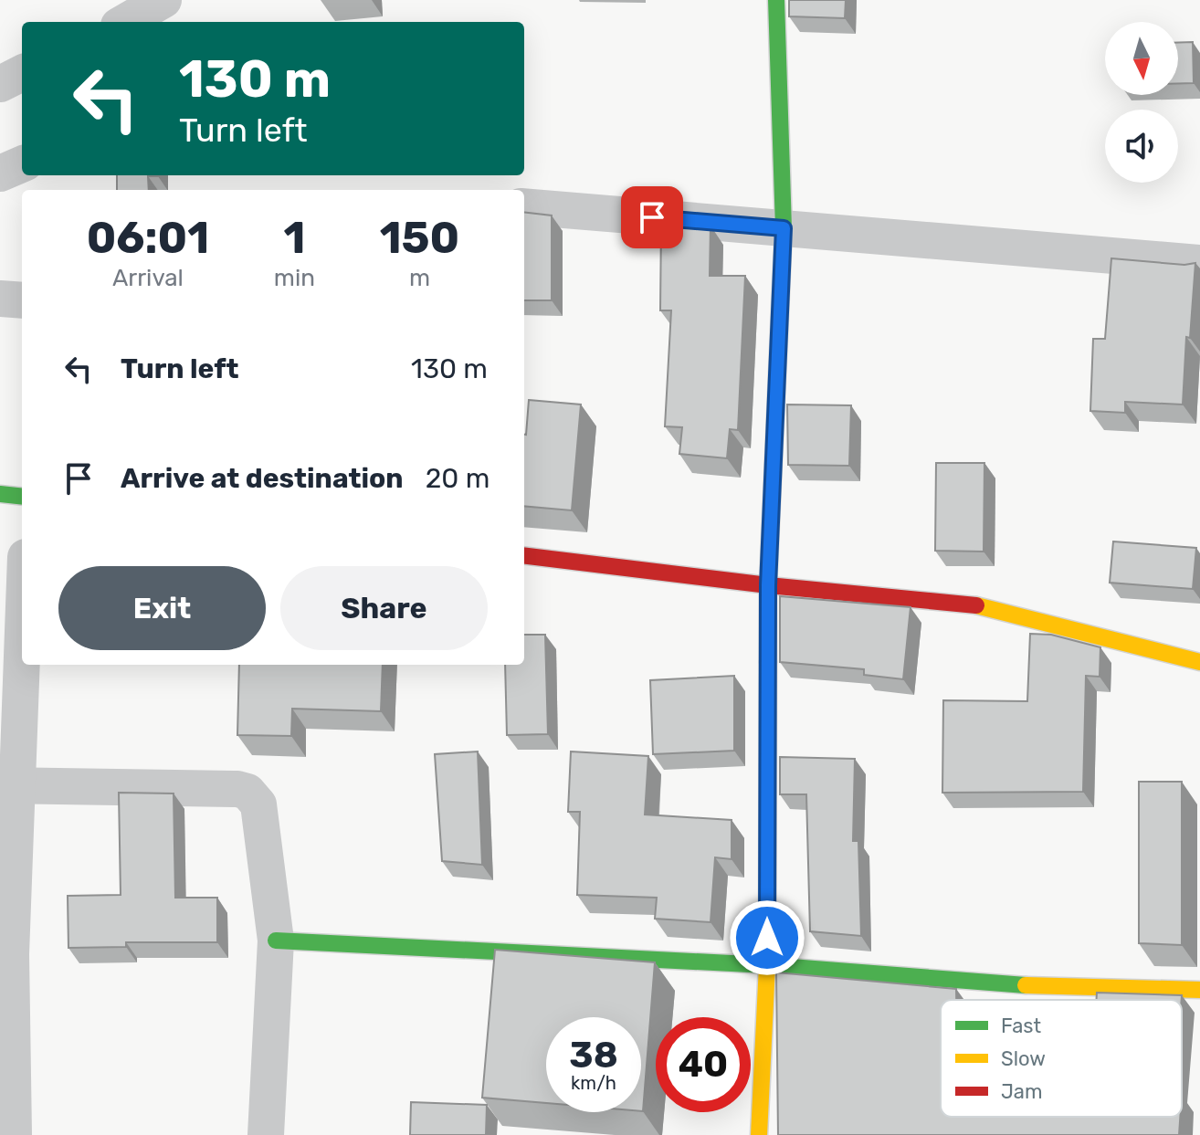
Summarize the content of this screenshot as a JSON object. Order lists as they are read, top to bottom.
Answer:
{
  "legend": ["Fast", "Slow", "Jam"],
  "north": "bottom",
  "page": {
    "turn": ["130 m", "Turn left"],
    "eta": [
      "06:01",
      "Arrival",
      "1",
      "min",
      "150",
      "m"
    ],
    "list": [
      {
        "name": "Turn left",
        "value": "130 m"
      },
      {
        "name": "Arrive at destination",
        "value": "20 m"
      }
    ],
    "buttons": ["Exit", "Share"],
    "speed": "38 km/h",
    "limit": "40"
  }
}
